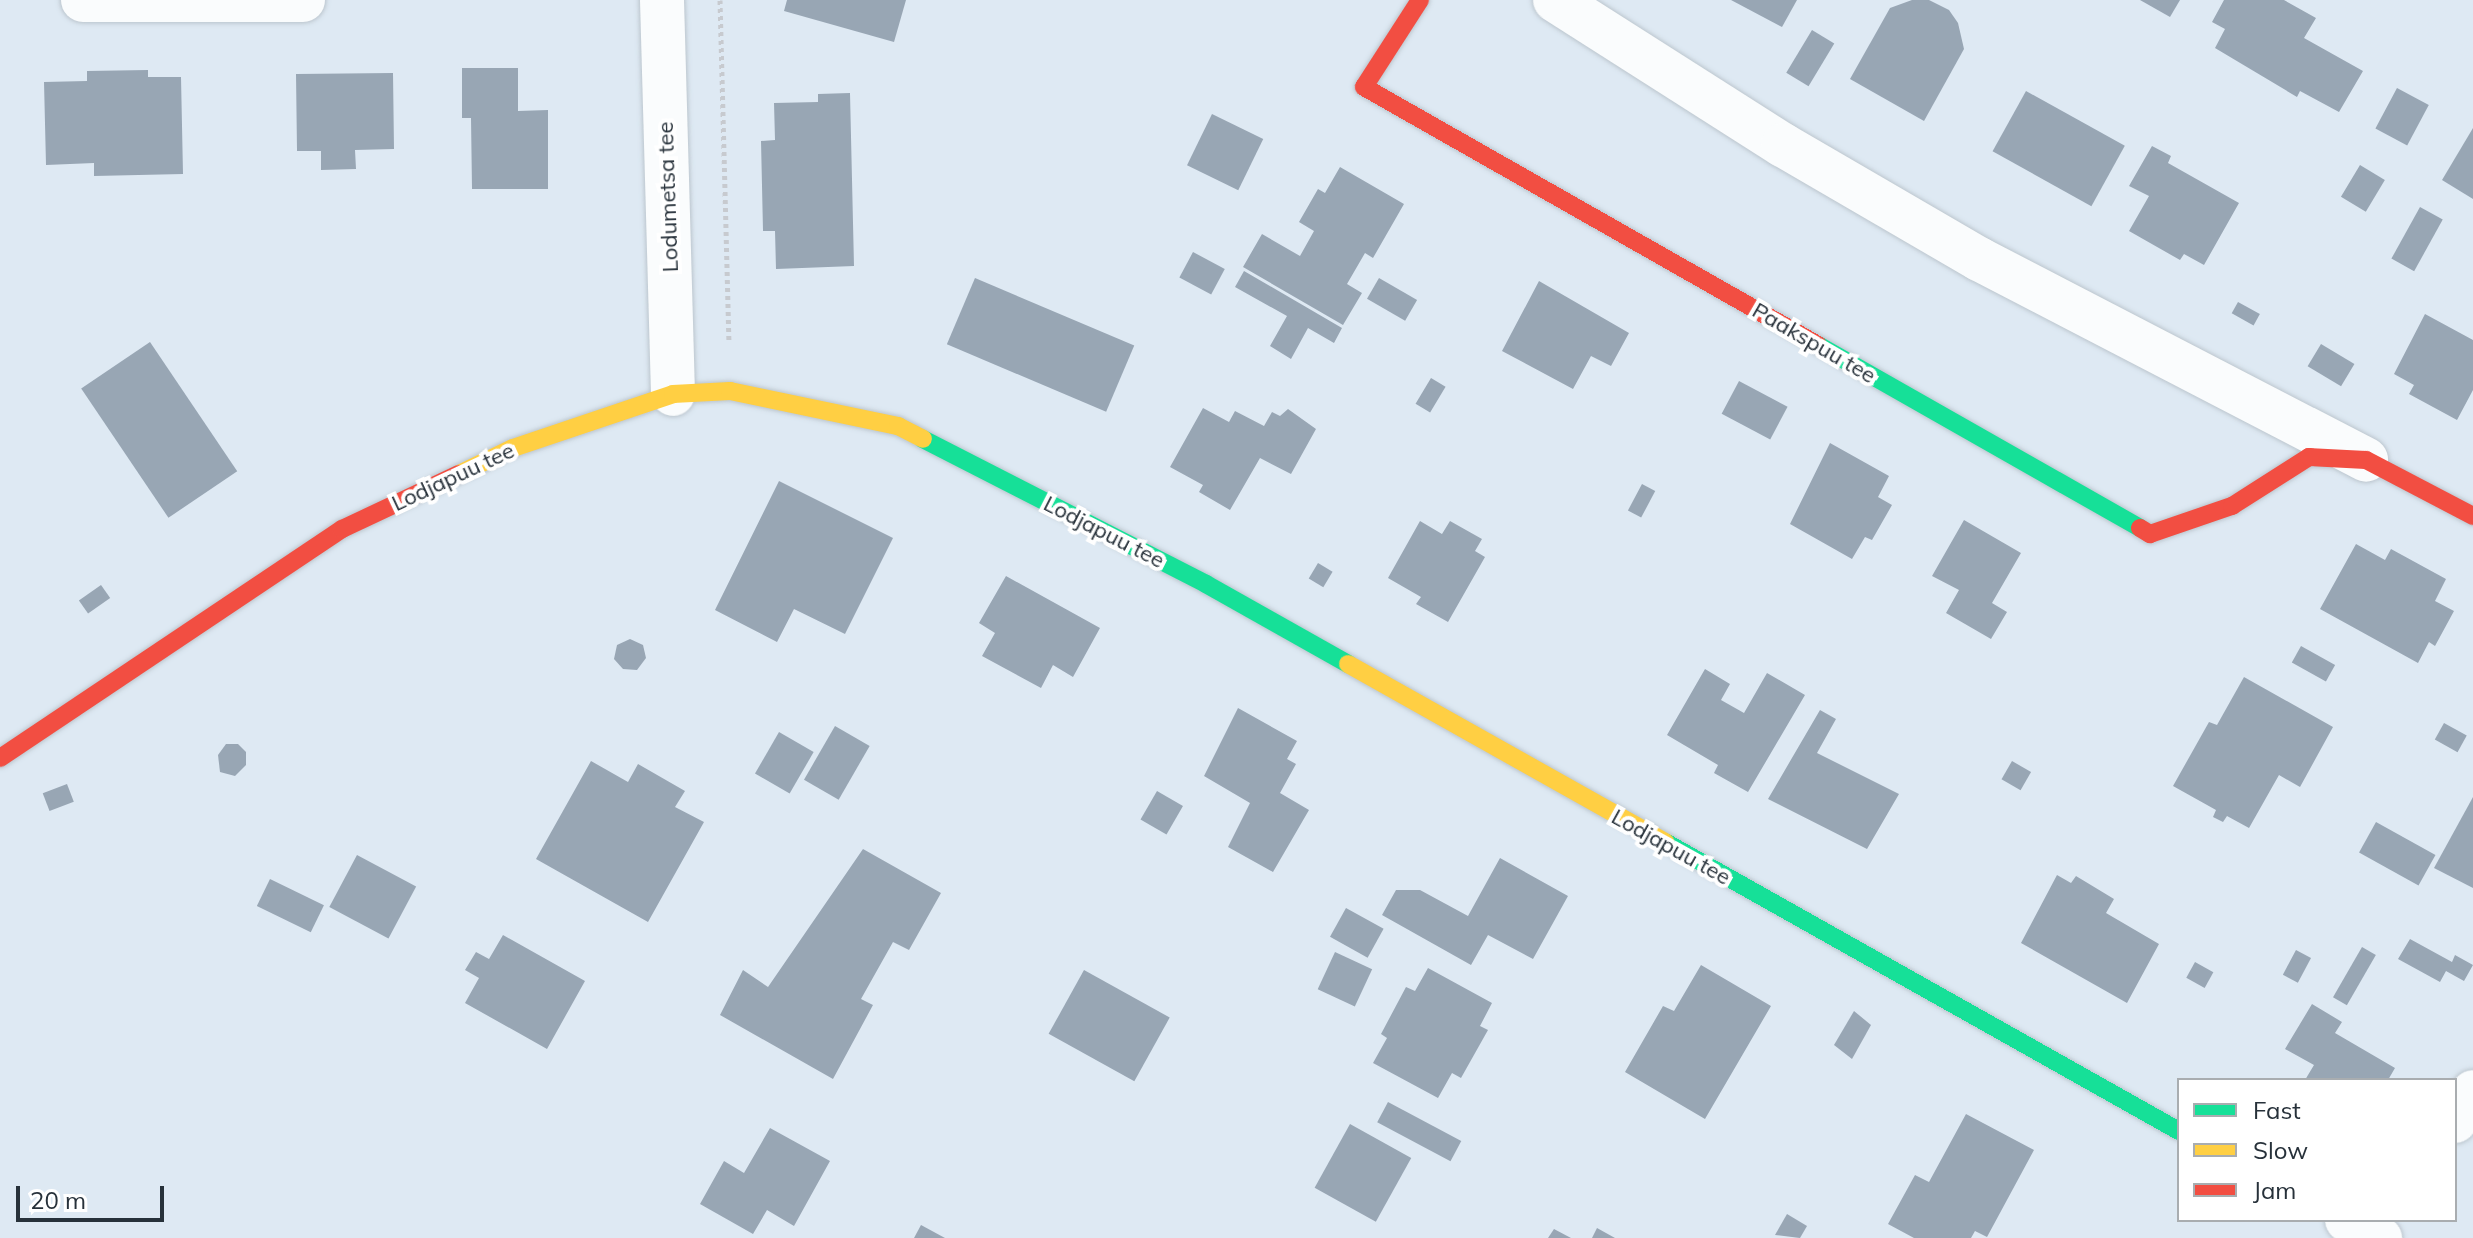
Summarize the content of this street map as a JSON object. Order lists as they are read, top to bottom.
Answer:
{
  "streets": {
    "street": ["Lodumetsa tee", "Paakspuu tee", "Lodjapuu tee"]
  },
  "crossings": [
    ["Lodumetsa tee", "Lodjapuu tee"]
  ],
  "legend": ["Fast", "Slow", "Jam"],
  "scale_bar": "20 m"
}
